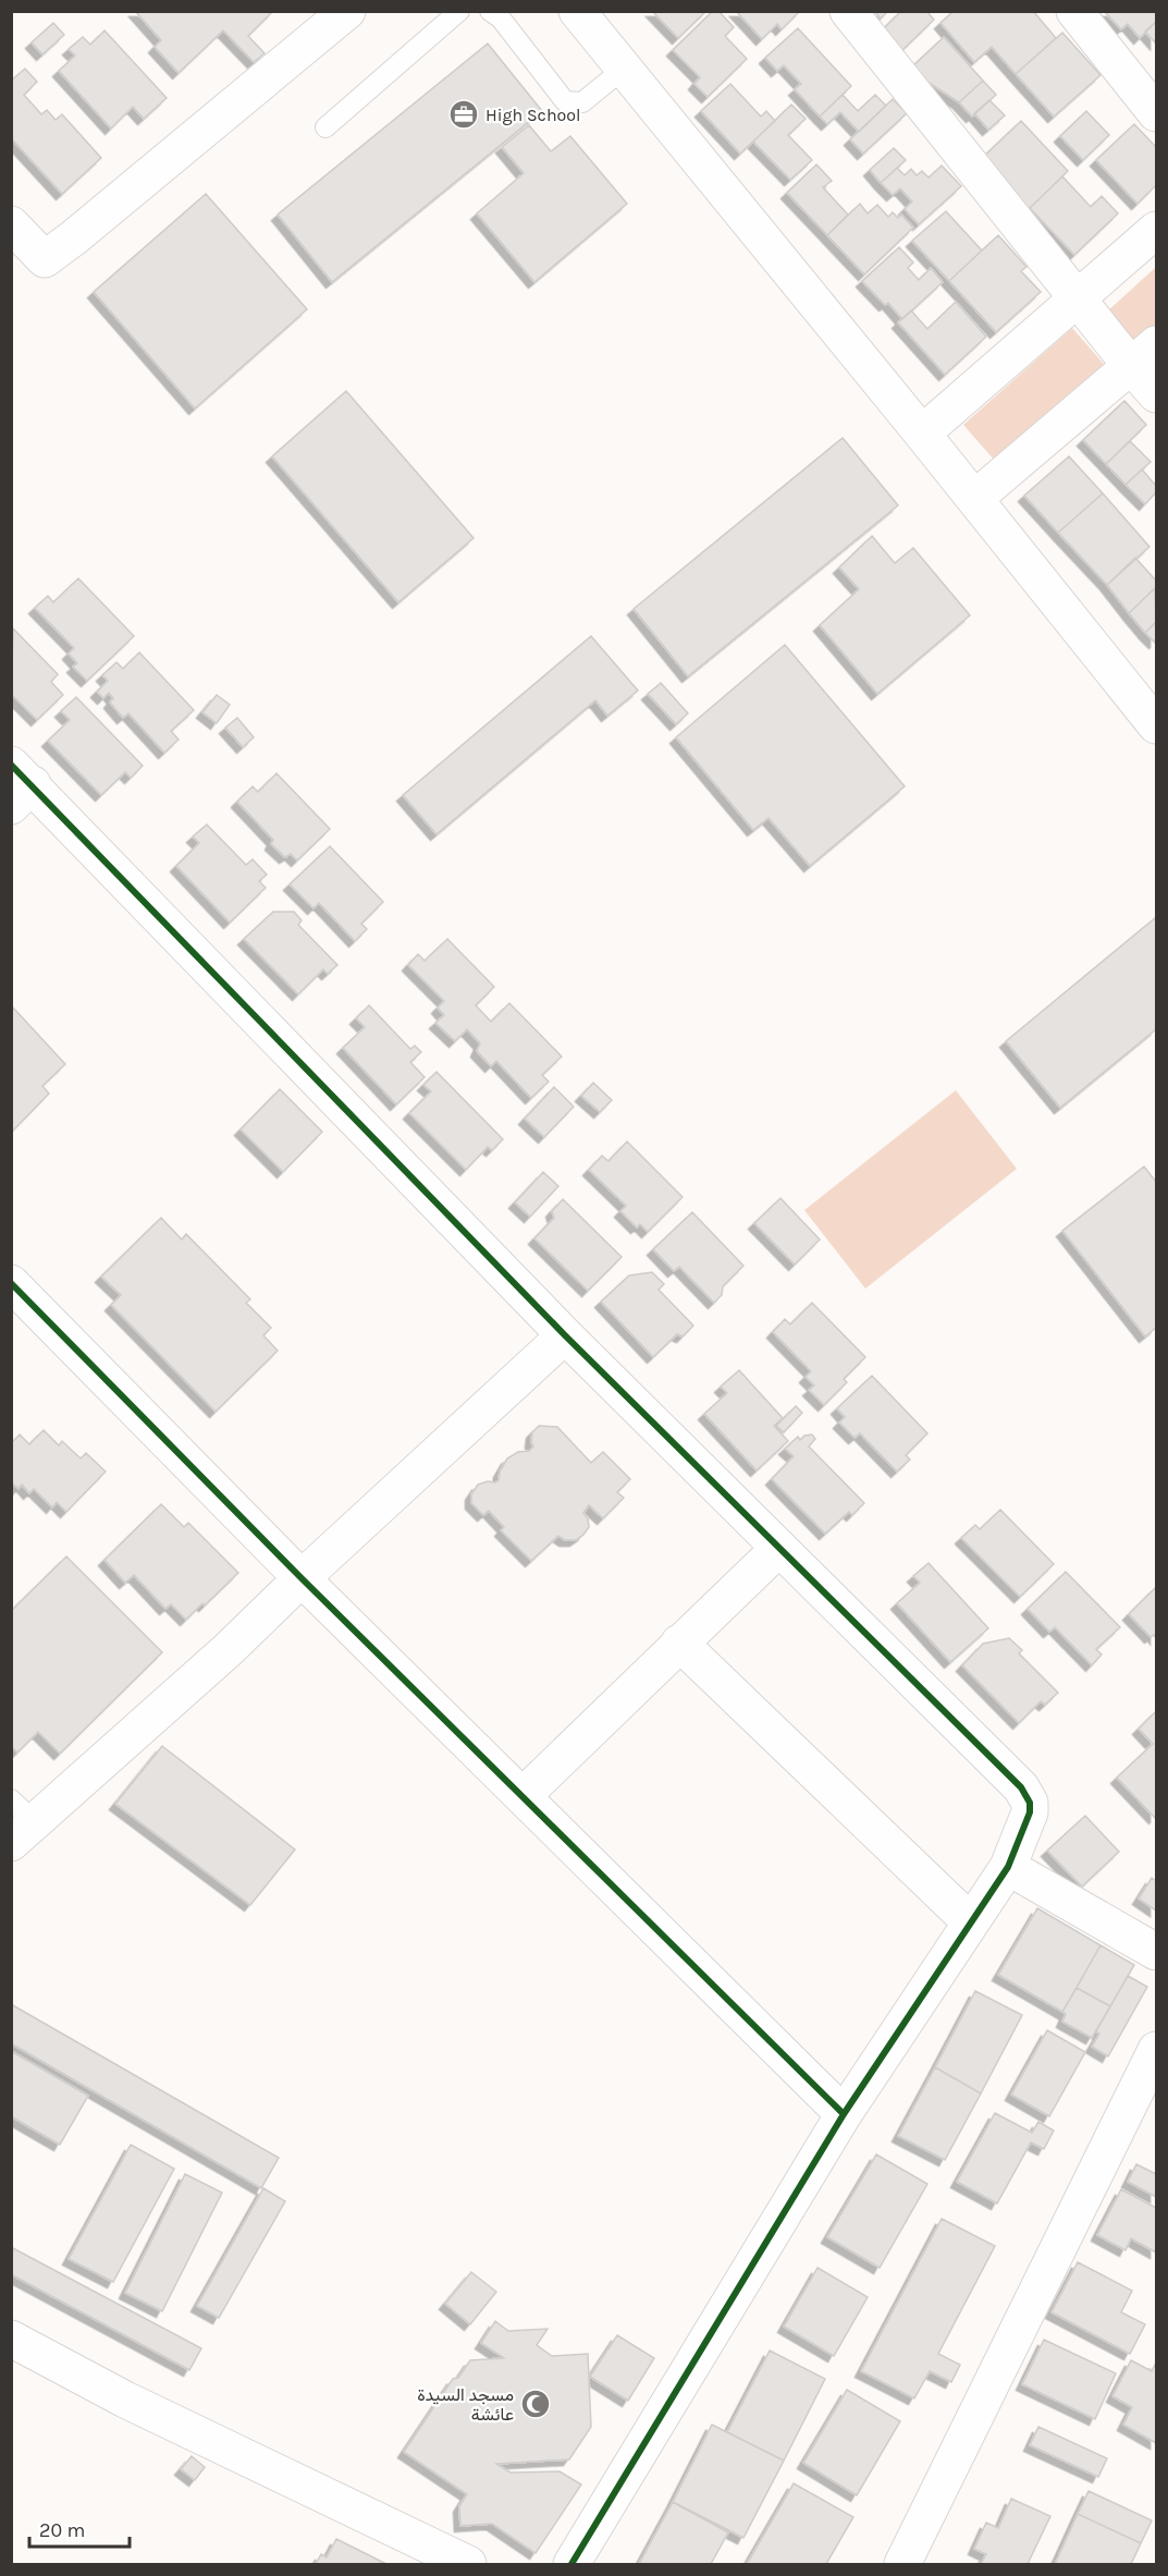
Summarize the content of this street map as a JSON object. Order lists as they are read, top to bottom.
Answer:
{
  "places": {
    "office": ["High School"],
    "mosque": ["مسجد السيدة عائشة"]
  },
  "scale_bar": "20 m"
}
